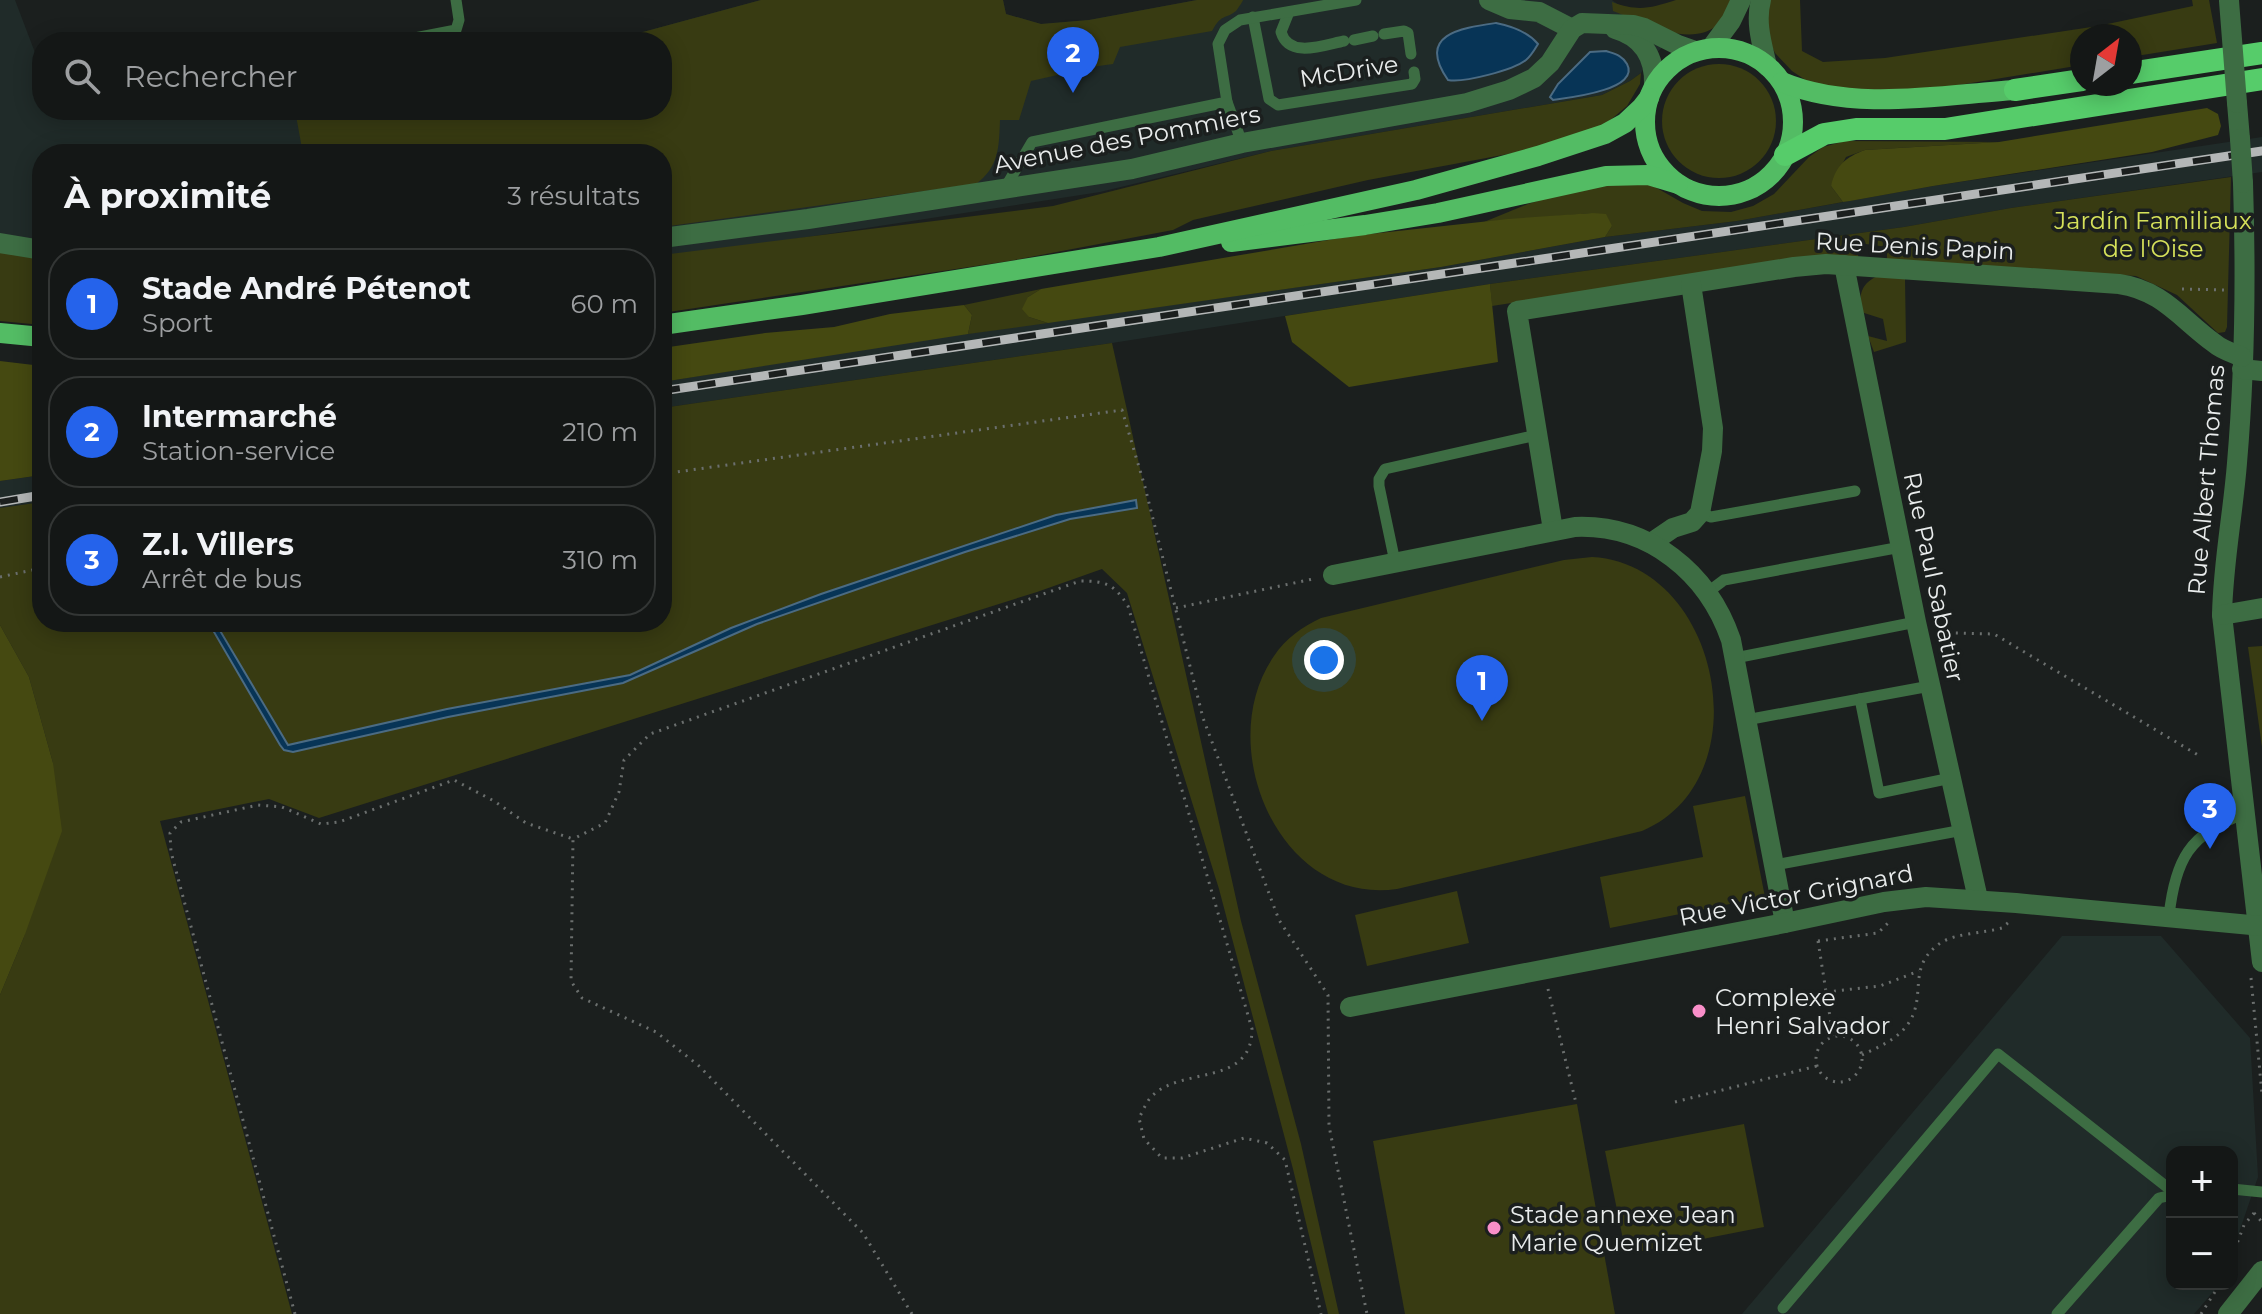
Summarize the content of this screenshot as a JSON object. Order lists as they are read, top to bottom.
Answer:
{
  "streets": {
    "street": [
      "Avenue des Pommiers",
      "Rue Denis Papin",
      "Rue Albert Thomas",
      "Rue Paul Sabatier",
      "Rue Victor Grignard"
    ],
    "lane": ["McDrive"]
  },
  "crossings": [
    ["Rue Denis Papin", "Rue Albert Thomas"],
    ["Rue Denis Papin", "Rue Paul Sabatier"],
    ["Rue Albert Thomas", "Rue Victor Grignard"],
    ["Rue Paul Sabatier", "Rue Victor Grignard"]
  ],
  "parks": ["Jardín Familiaux de l'Oise"],
  "places": ["Complexe Henri Salvador", "Stade annexe Jean Marie Quemizet"],
  "north": "top right",
  "page": {
    "pins": ["2", "1", "3"],
    "search": "Rechercher",
    "heading": ["À proximité", "3 résultats"],
    "list": [
      {
        "mark": "1",
        "name": "Stade André Pétenot",
        "note": "Sport",
        "value": "60 m"
      },
      {
        "mark": "2",
        "name": "Intermarché",
        "note": "Station-service",
        "value": "210 m"
      },
      {
        "mark": "3",
        "name": "Z.I. Villers",
        "note": "Arrêt de bus",
        "value": "310 m"
      }
    ],
    "map_buttons": ["+", "−"]
  }
}
